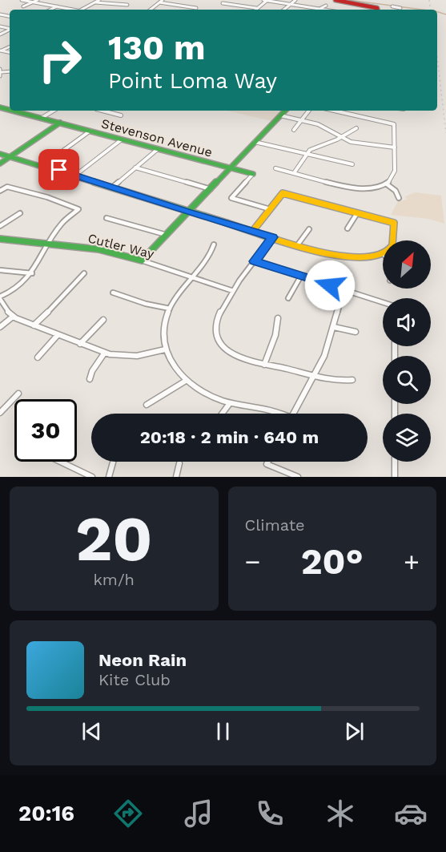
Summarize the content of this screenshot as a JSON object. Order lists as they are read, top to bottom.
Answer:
{
  "streets": {
    "street": ["Stevenson Avenue", "Cutler Way"]
  },
  "north": "top right",
  "page": {
    "turn": ["130 m", "Point Loma Way"],
    "limit": "30",
    "trip": "20:18 · 2 min · 640 m",
    "tile": [
      ["20", "km/h"],
      "Climate"
    ],
    "heat": ["−", "20°", "+"],
    "song": ["Neon Rain", "Kite Club"],
    "tabs": "20:16"
  }
}
